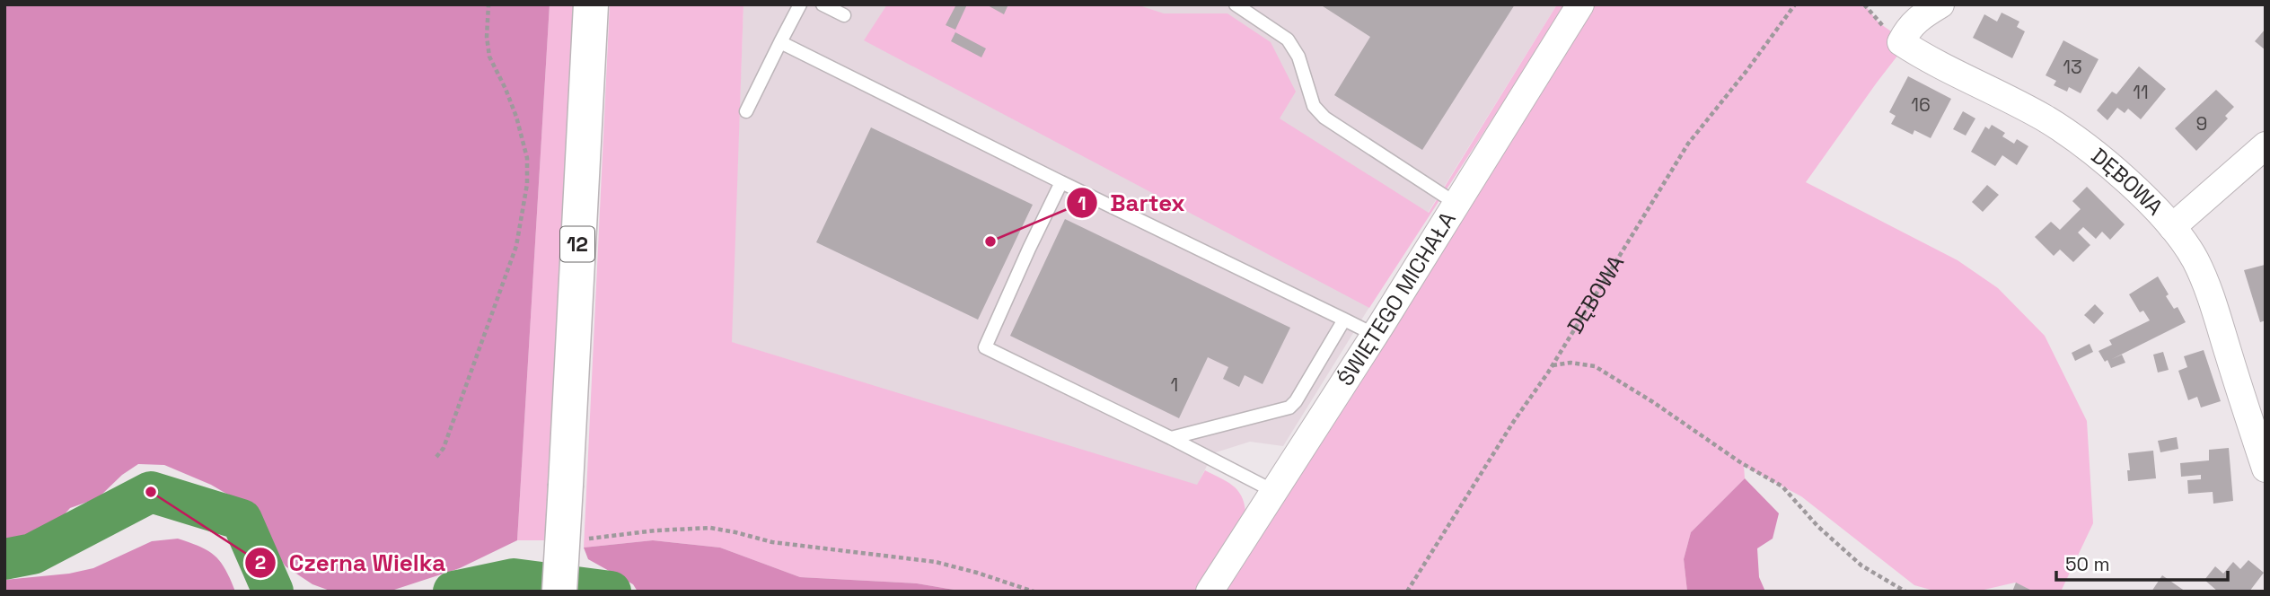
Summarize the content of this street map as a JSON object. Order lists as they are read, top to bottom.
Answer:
{
  "streets": {
    "main road": ["12"],
    "street": ["DĘBOWA", "ŚWIĘTEGO MICHAŁA"]
  },
  "places": ["Bartex", "Czerna Wielka"],
  "house_numbers": [
    "13",
    "11",
    "16",
    "9",
    "1"
  ],
  "scale_bar": "50 m"
}
